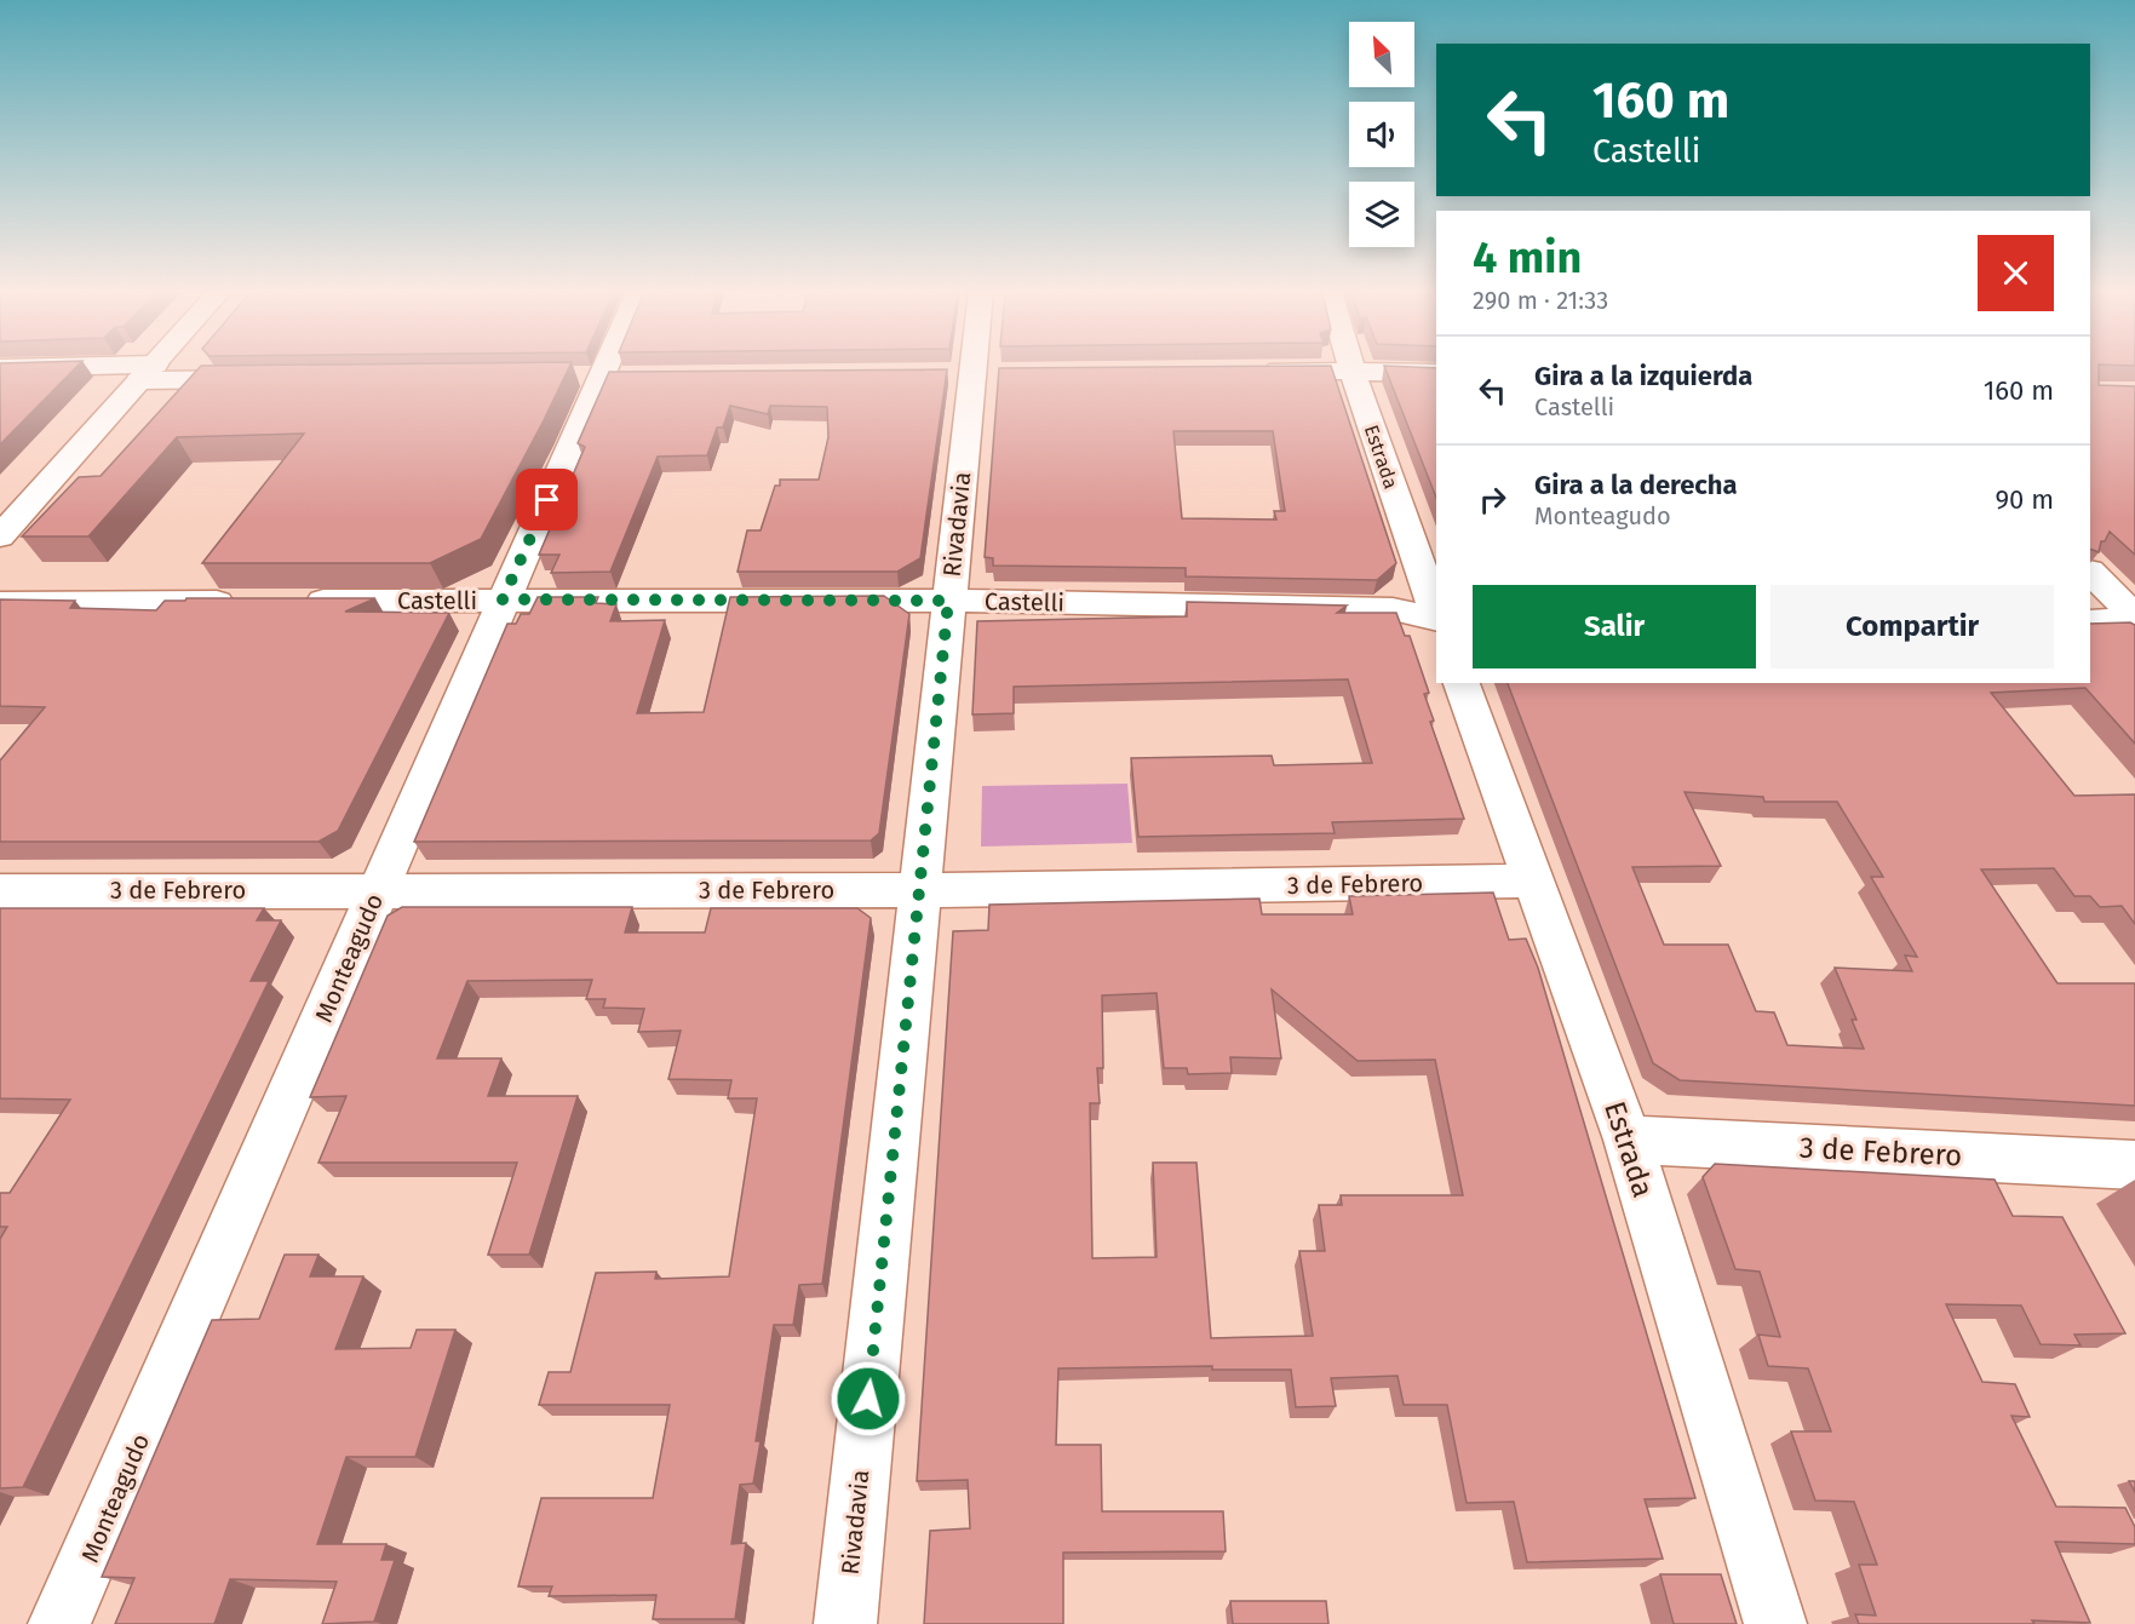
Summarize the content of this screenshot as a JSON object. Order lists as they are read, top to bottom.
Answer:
{
  "streets": {
    "street": [
      "Estrada",
      "Rivadavia",
      "Castelli",
      "3 de Febrero",
      "Monteagudo"
    ]
  },
  "crossings": [
    ["Estrada", "3 de Febrero"],
    ["Rivadavia", "Castelli"],
    ["Rivadavia", "3 de Febrero"],
    ["Castelli", "Monteagudo"],
    ["3 de Febrero", "Monteagudo"]
  ],
  "north": "top left",
  "page": {
    "turn": ["160 m", "Castelli"],
    "heading": ["4 min", "290 m · 21:33"],
    "list": [
      {
        "name": "Gira a la izquierda",
        "note": "Castelli",
        "value": "160 m"
      },
      {
        "name": "Gira a la derecha",
        "note": "Monteagudo",
        "value": "90 m"
      }
    ],
    "buttons": ["Salir", "Compartir"]
  }
}
